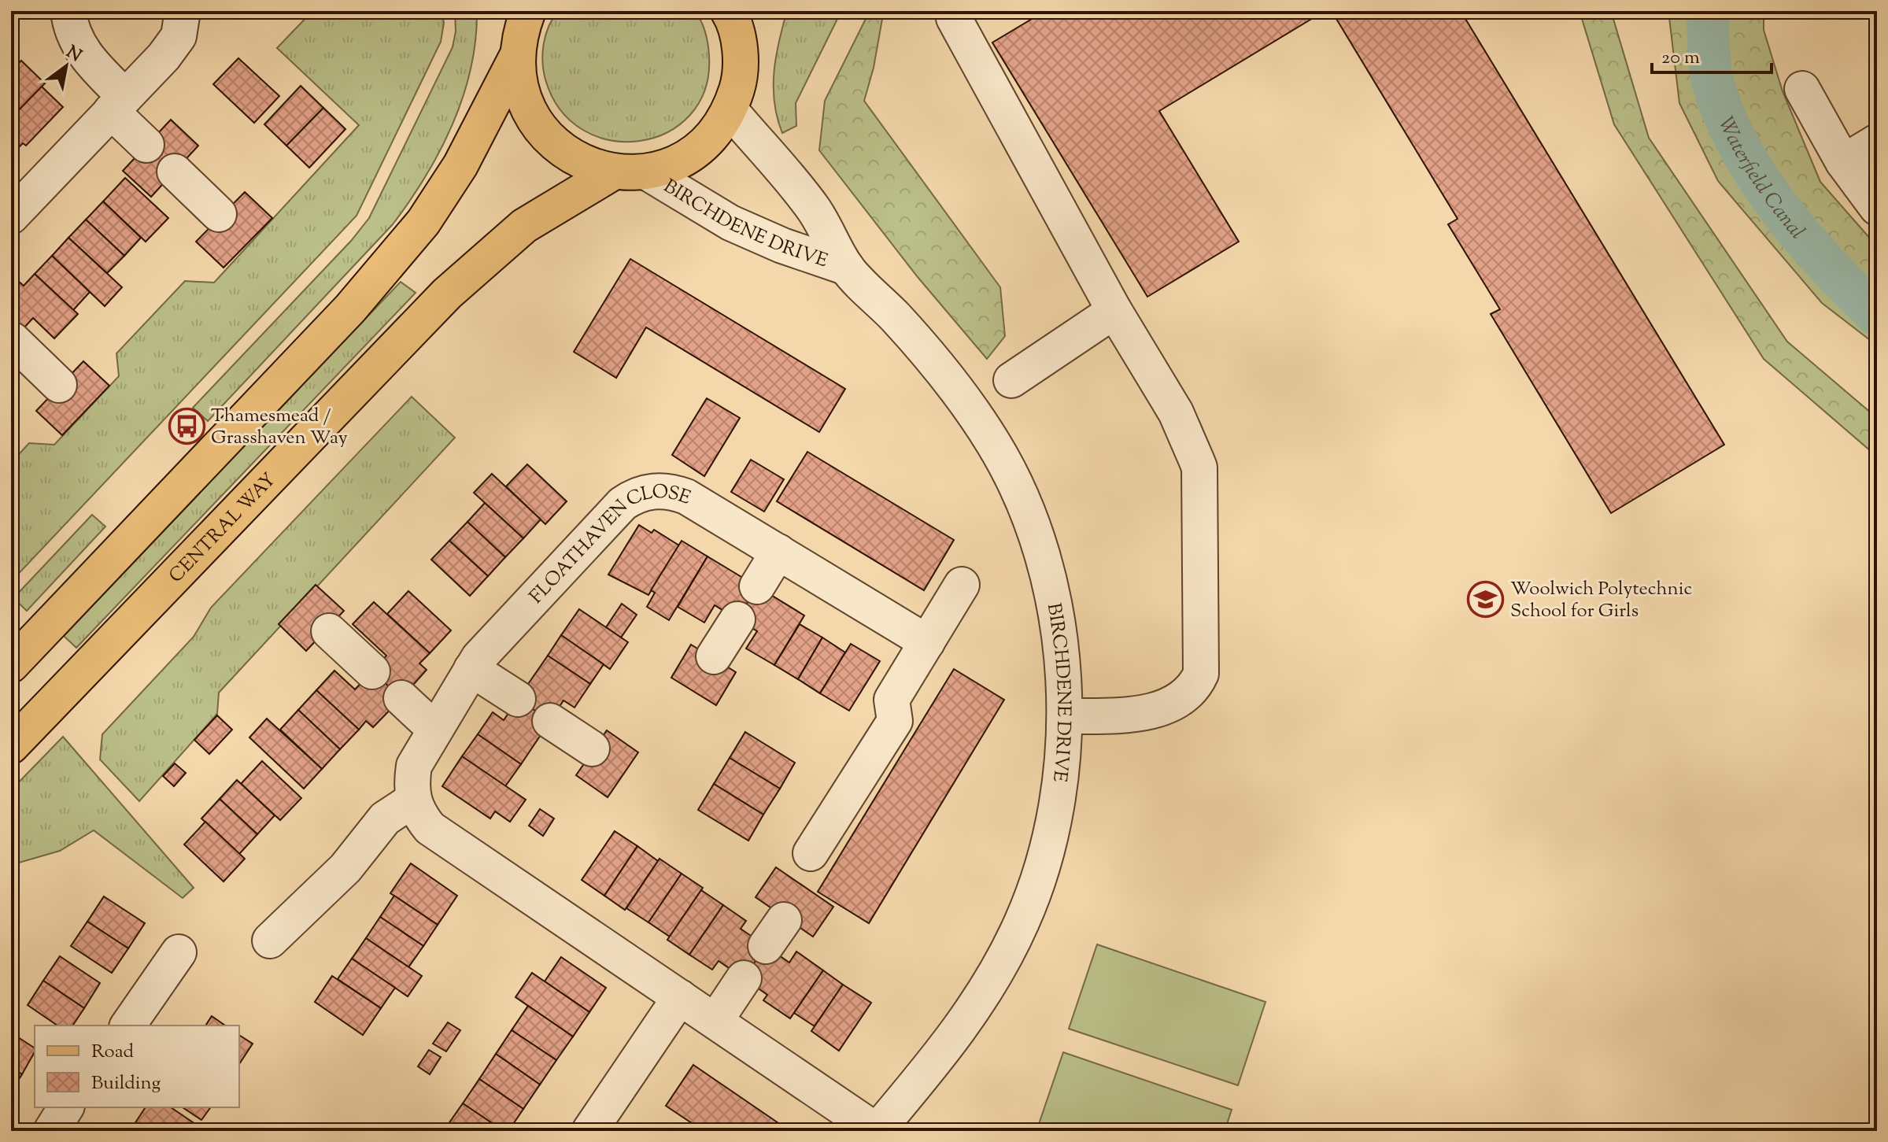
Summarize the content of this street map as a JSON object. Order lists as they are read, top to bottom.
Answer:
{
  "streets": {
    "main road": ["CENTRAL WAY"],
    "street": ["BIRCHDENE DRIVE", "FLOATHAVEN CLOSE"]
  },
  "water": ["Waterfield Canal"],
  "places": {
    "bus stop": ["Thamesmead / Grasshaven Way"],
    "school or university": ["Woolwich Polytechnic School for Girls"]
  },
  "legend": ["Road", "Building"],
  "scale_bar": "20 m",
  "north": "top right"
}
